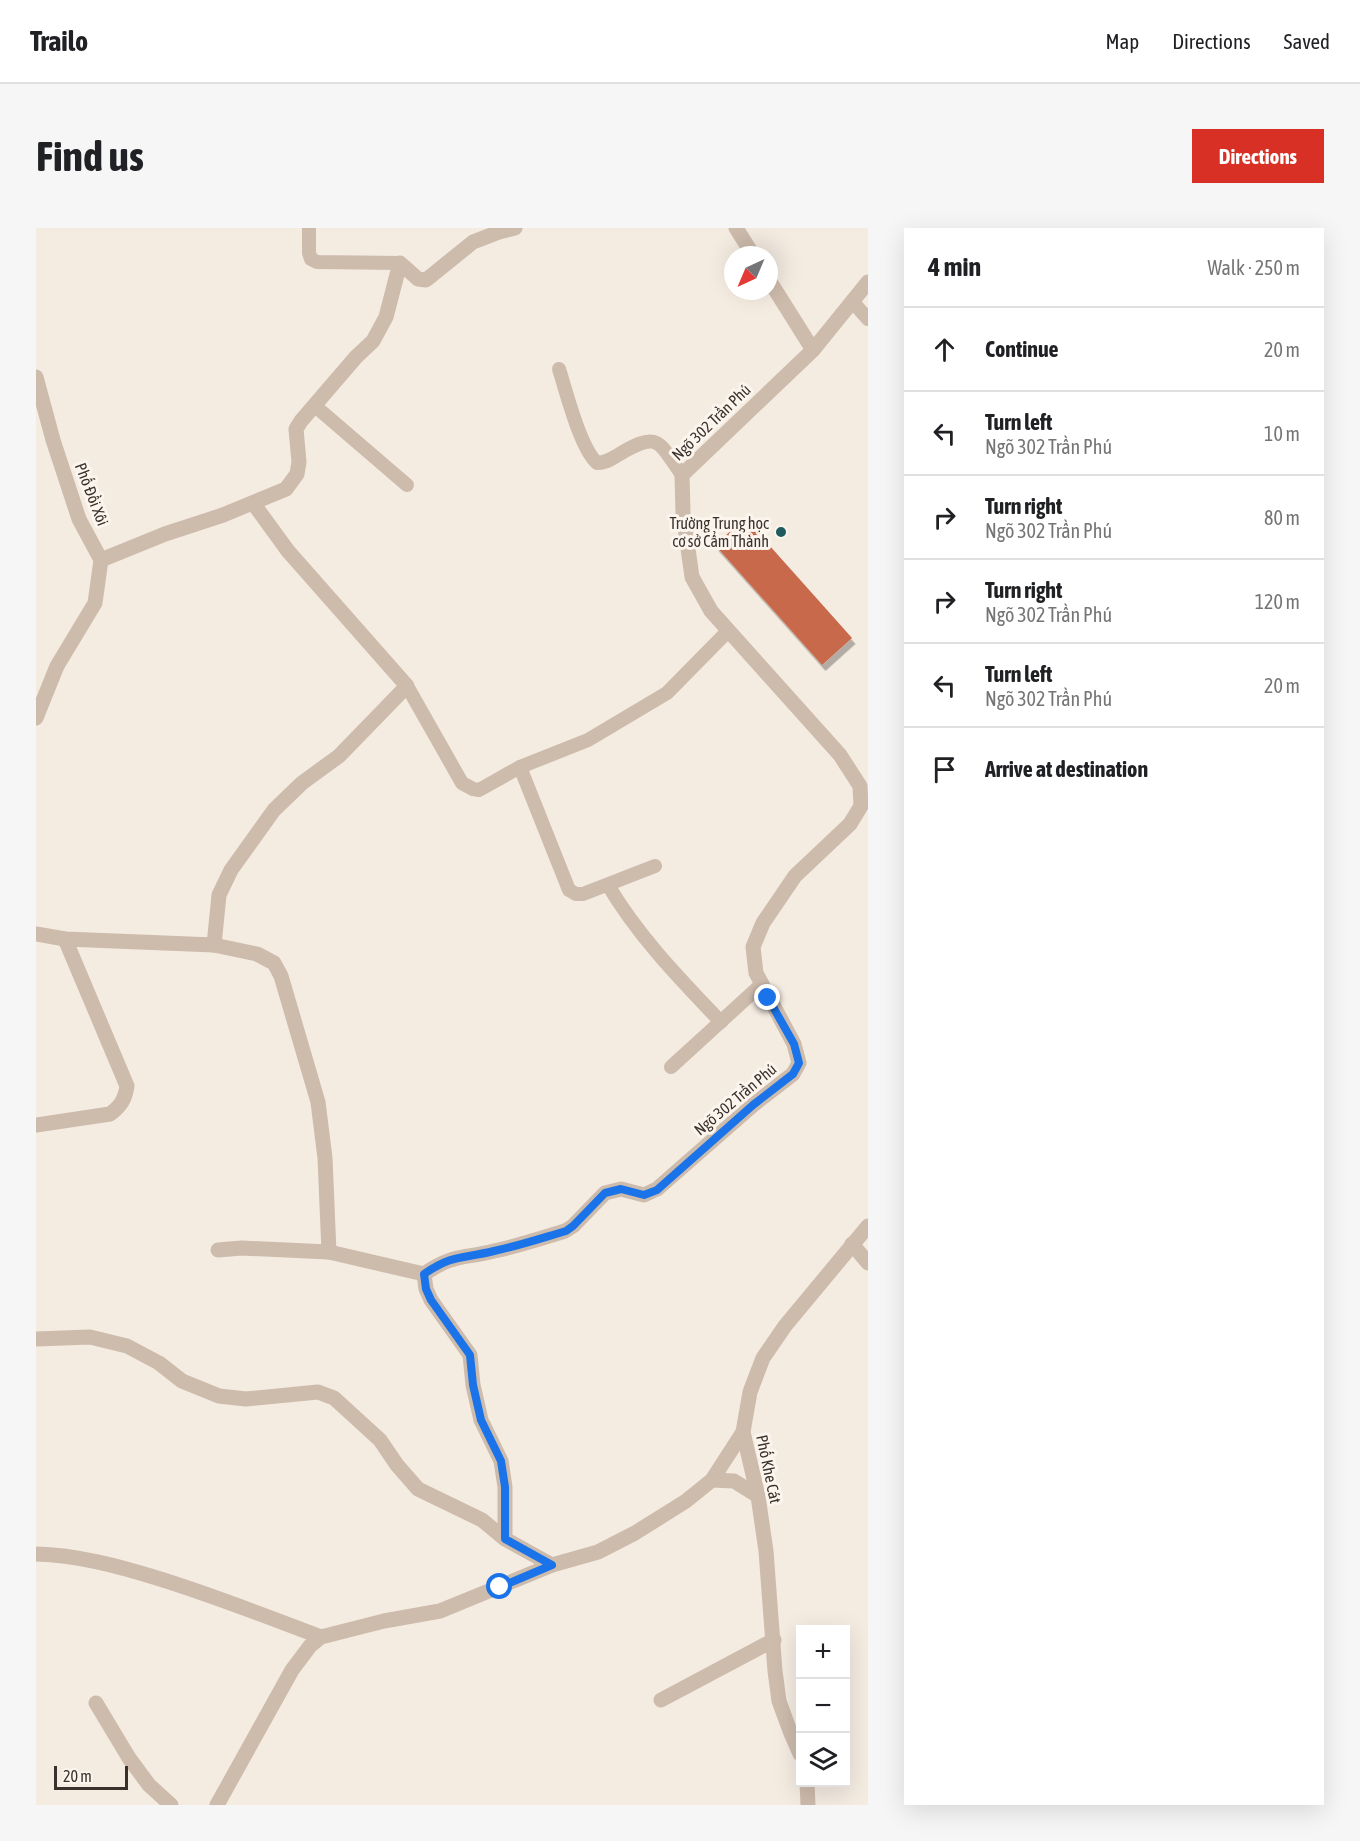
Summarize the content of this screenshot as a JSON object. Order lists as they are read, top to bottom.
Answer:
{
  "streets": {
    "street": ["Ngõ 302 Trần Phú", "Phố Đồi Xôi", "Phố Khe Cát"]
  },
  "places": ["Trường Trung học cơ sở Cẩm Thành"],
  "scale_bar": "20 m",
  "north": "bottom left",
  "page": {
    "header": "Trailo",
    "nav": ["Map", "Directions", "Saved"],
    "buttons": "Directions",
    "title": "Find us",
    "heading": ["4 min", "Walk · 250 m"],
    "list": [
      ["Continue", "20 m"],
      ["Turn left", "Ngõ 302 Trần Phú", "10 m"],
      ["Turn right", "Ngõ 302 Trần Phú", "80 m"],
      ["Turn right", "Ngõ 302 Trần Phú", "120 m"],
      ["Turn left", "Ngõ 302 Trần Phú", "20 m"],
      "Arrive at destination"
    ],
    "map_buttons": ["+", "−"],
    "scale": "20 m"
  }
}
